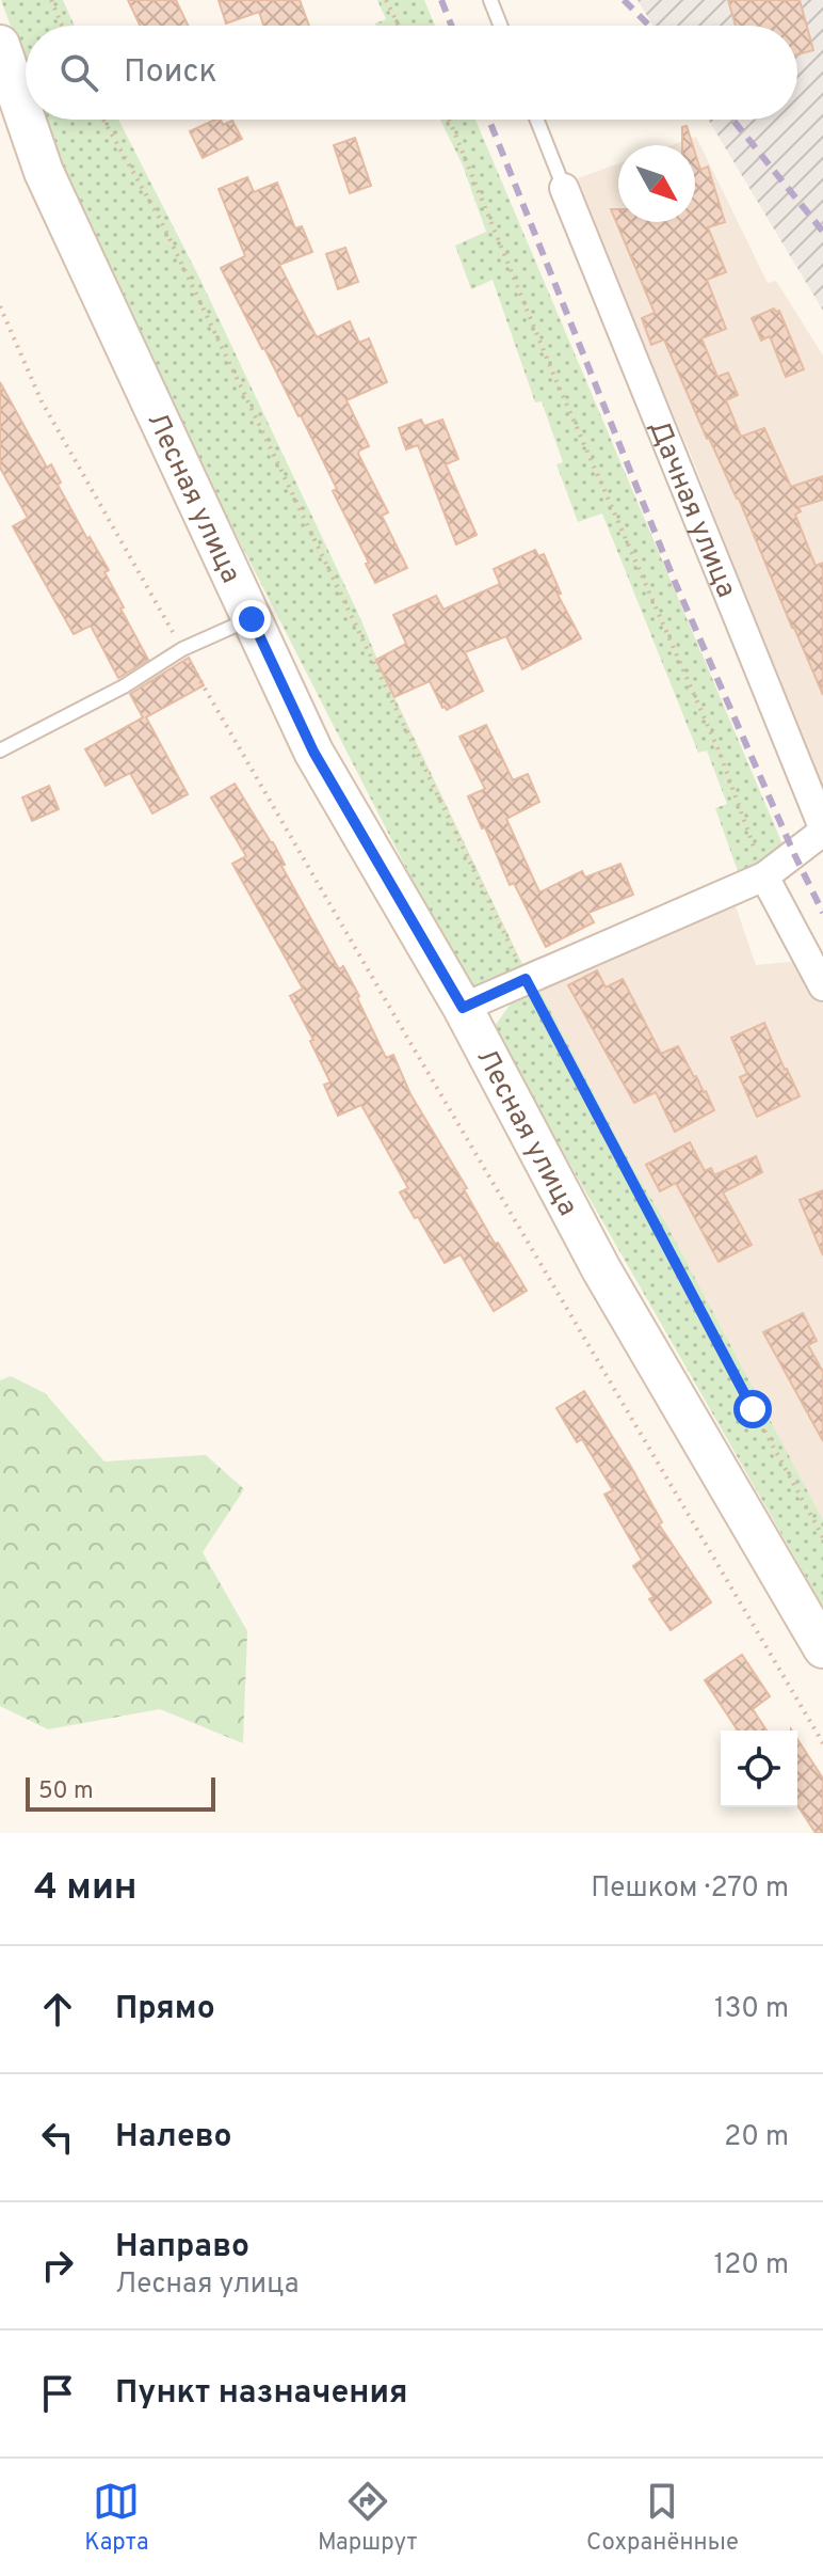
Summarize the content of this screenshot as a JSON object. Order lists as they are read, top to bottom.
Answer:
{
  "streets": {
    "street": ["Лесная улица", "Дачная улица"]
  },
  "crossings": [
    ["Лесная улица", "Дачная улица"]
  ],
  "scale_bar": "50 m",
  "north": "bottom right",
  "page": {
    "search": "Поиск",
    "scale": "50 m",
    "heading": ["4 мин", "Пешком · 270 m"],
    "list": [
      ["Прямо", "130 m"],
      ["Налево", "20 m"],
      ["Направо", "Лесная улица", "120 m"],
      "Пункт назначения"
    ],
    "nav": ["Карта", "Маршрут", "Сохранённые"]
  }
}
